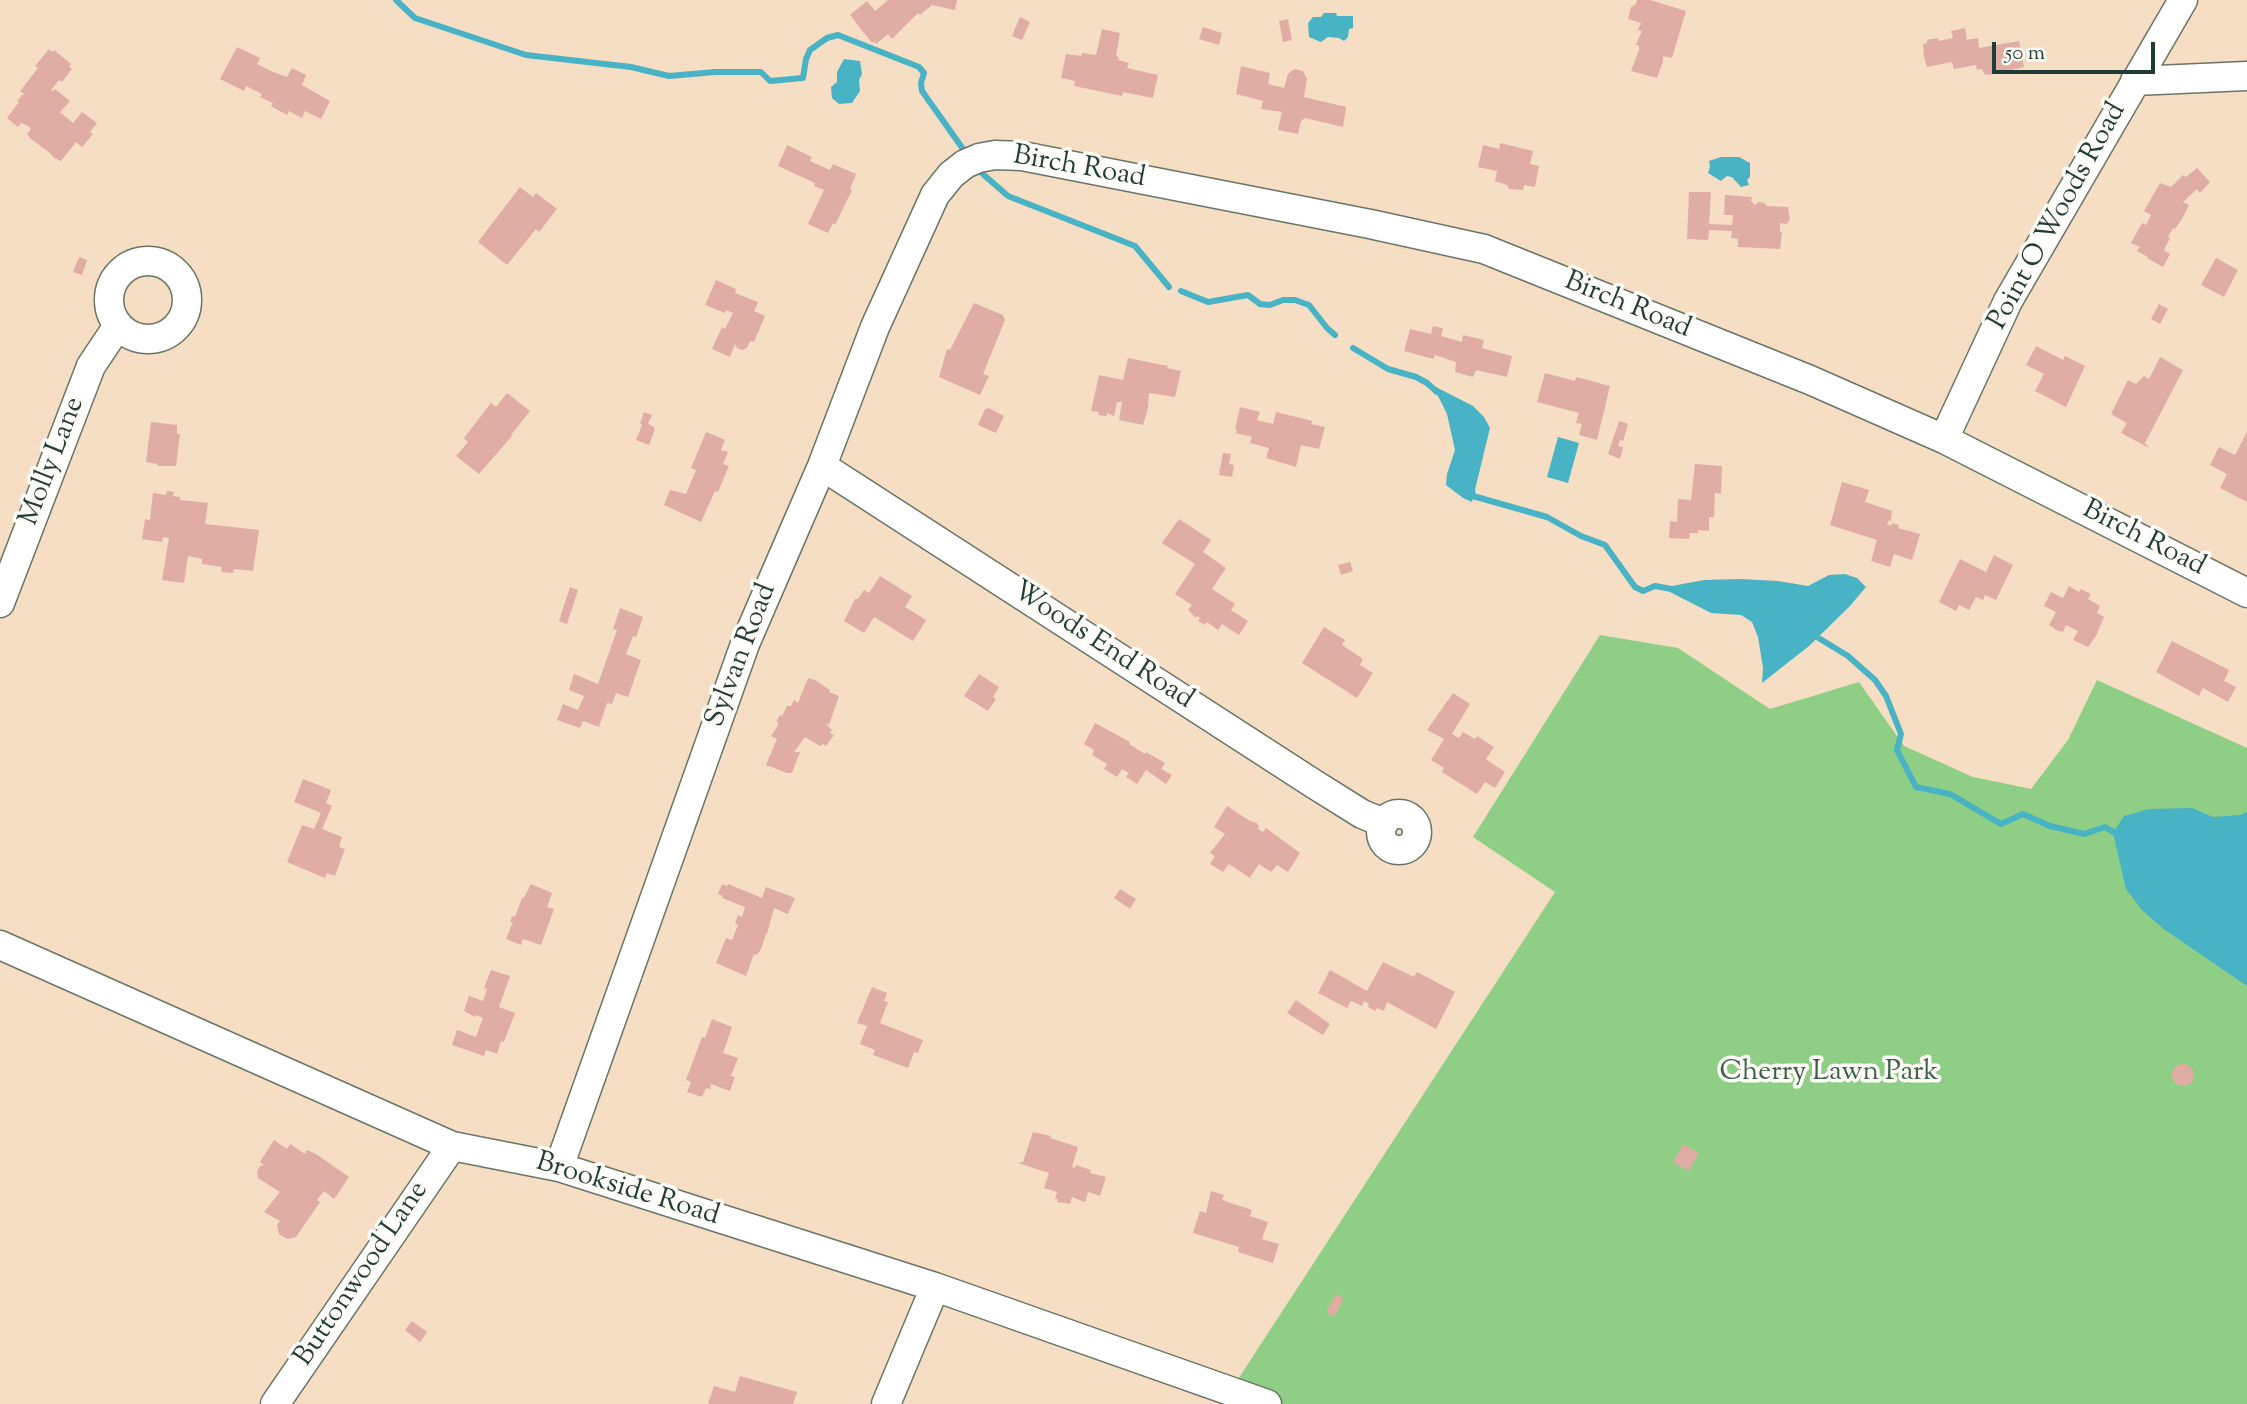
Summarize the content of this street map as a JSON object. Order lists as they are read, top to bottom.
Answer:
{
  "streets": {
    "street": [
      "Birch Road",
      "Point O Woods Road",
      "Molly Lane",
      "Woods End Road",
      "Sylvan Road",
      "Brookside Road",
      "Buttonwood Lane"
    ]
  },
  "crossings": [
    ["Birch Road", "Point O Woods Road"],
    ["Birch Road", "Sylvan Road"],
    ["Woods End Road", "Sylvan Road"],
    ["Sylvan Road", "Brookside Road"],
    ["Brookside Road", "Buttonwood Lane"]
  ],
  "parks": ["Cherry Lawn Park"],
  "scale_bar": "50 m"
}
